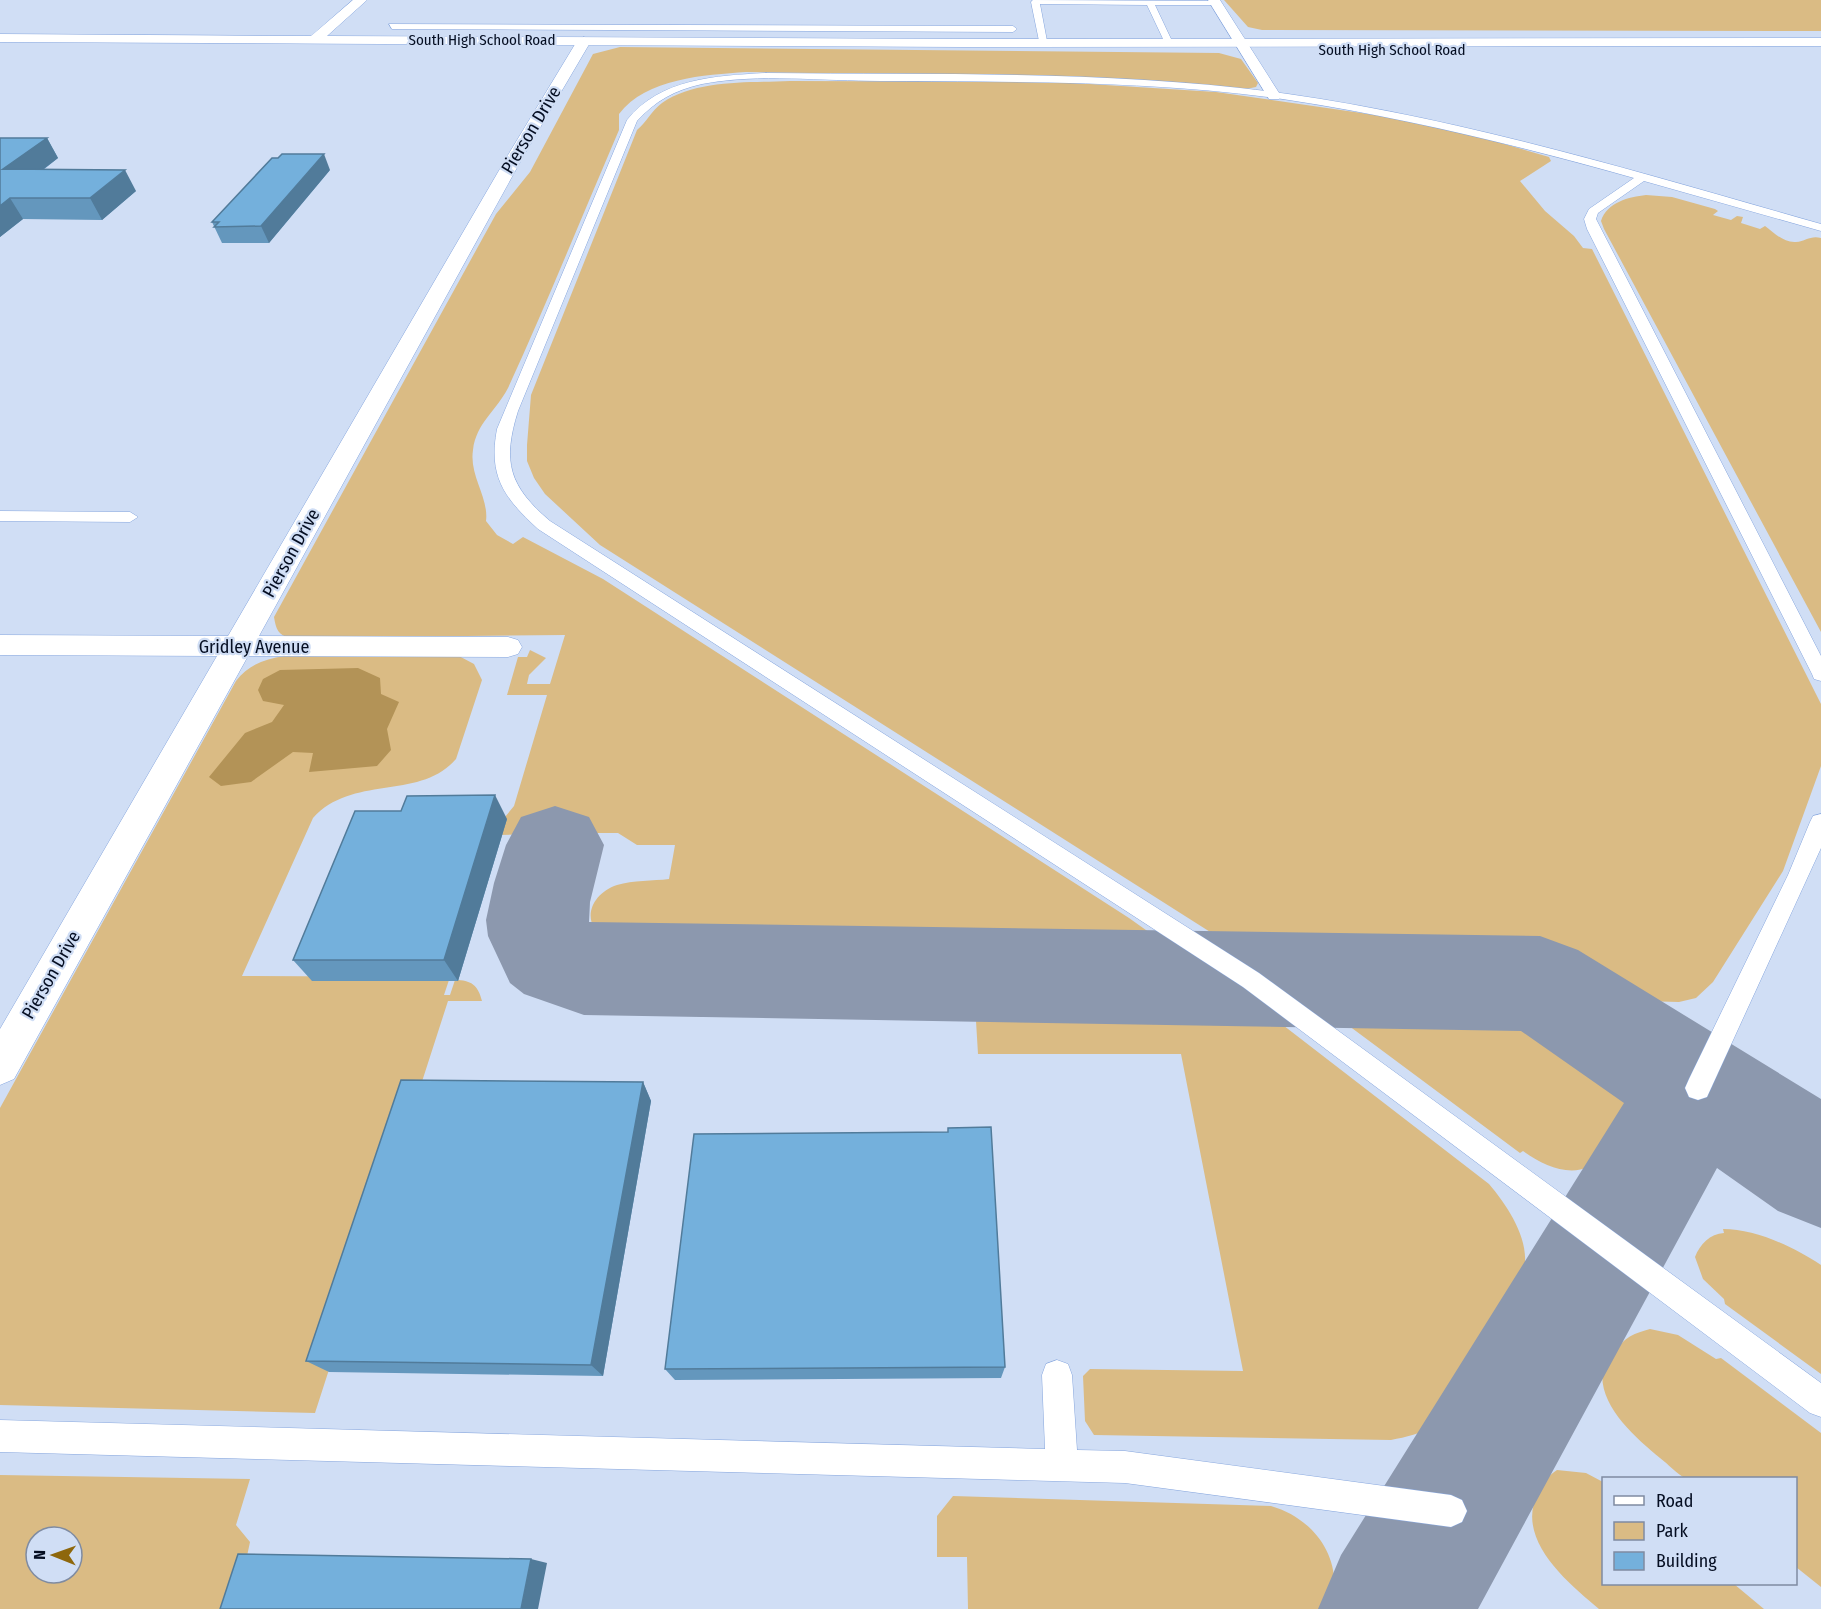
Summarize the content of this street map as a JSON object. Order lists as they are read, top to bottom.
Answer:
{
  "streets": {
    "street": ["South High School Road", "Pierson Drive", "Gridley Avenue"]
  },
  "crossings": [
    ["South High School Road", "Pierson Drive"],
    ["Pierson Drive", "Gridley Avenue"]
  ],
  "legend": ["Road", "Park", "Building"],
  "north": "left"
}
